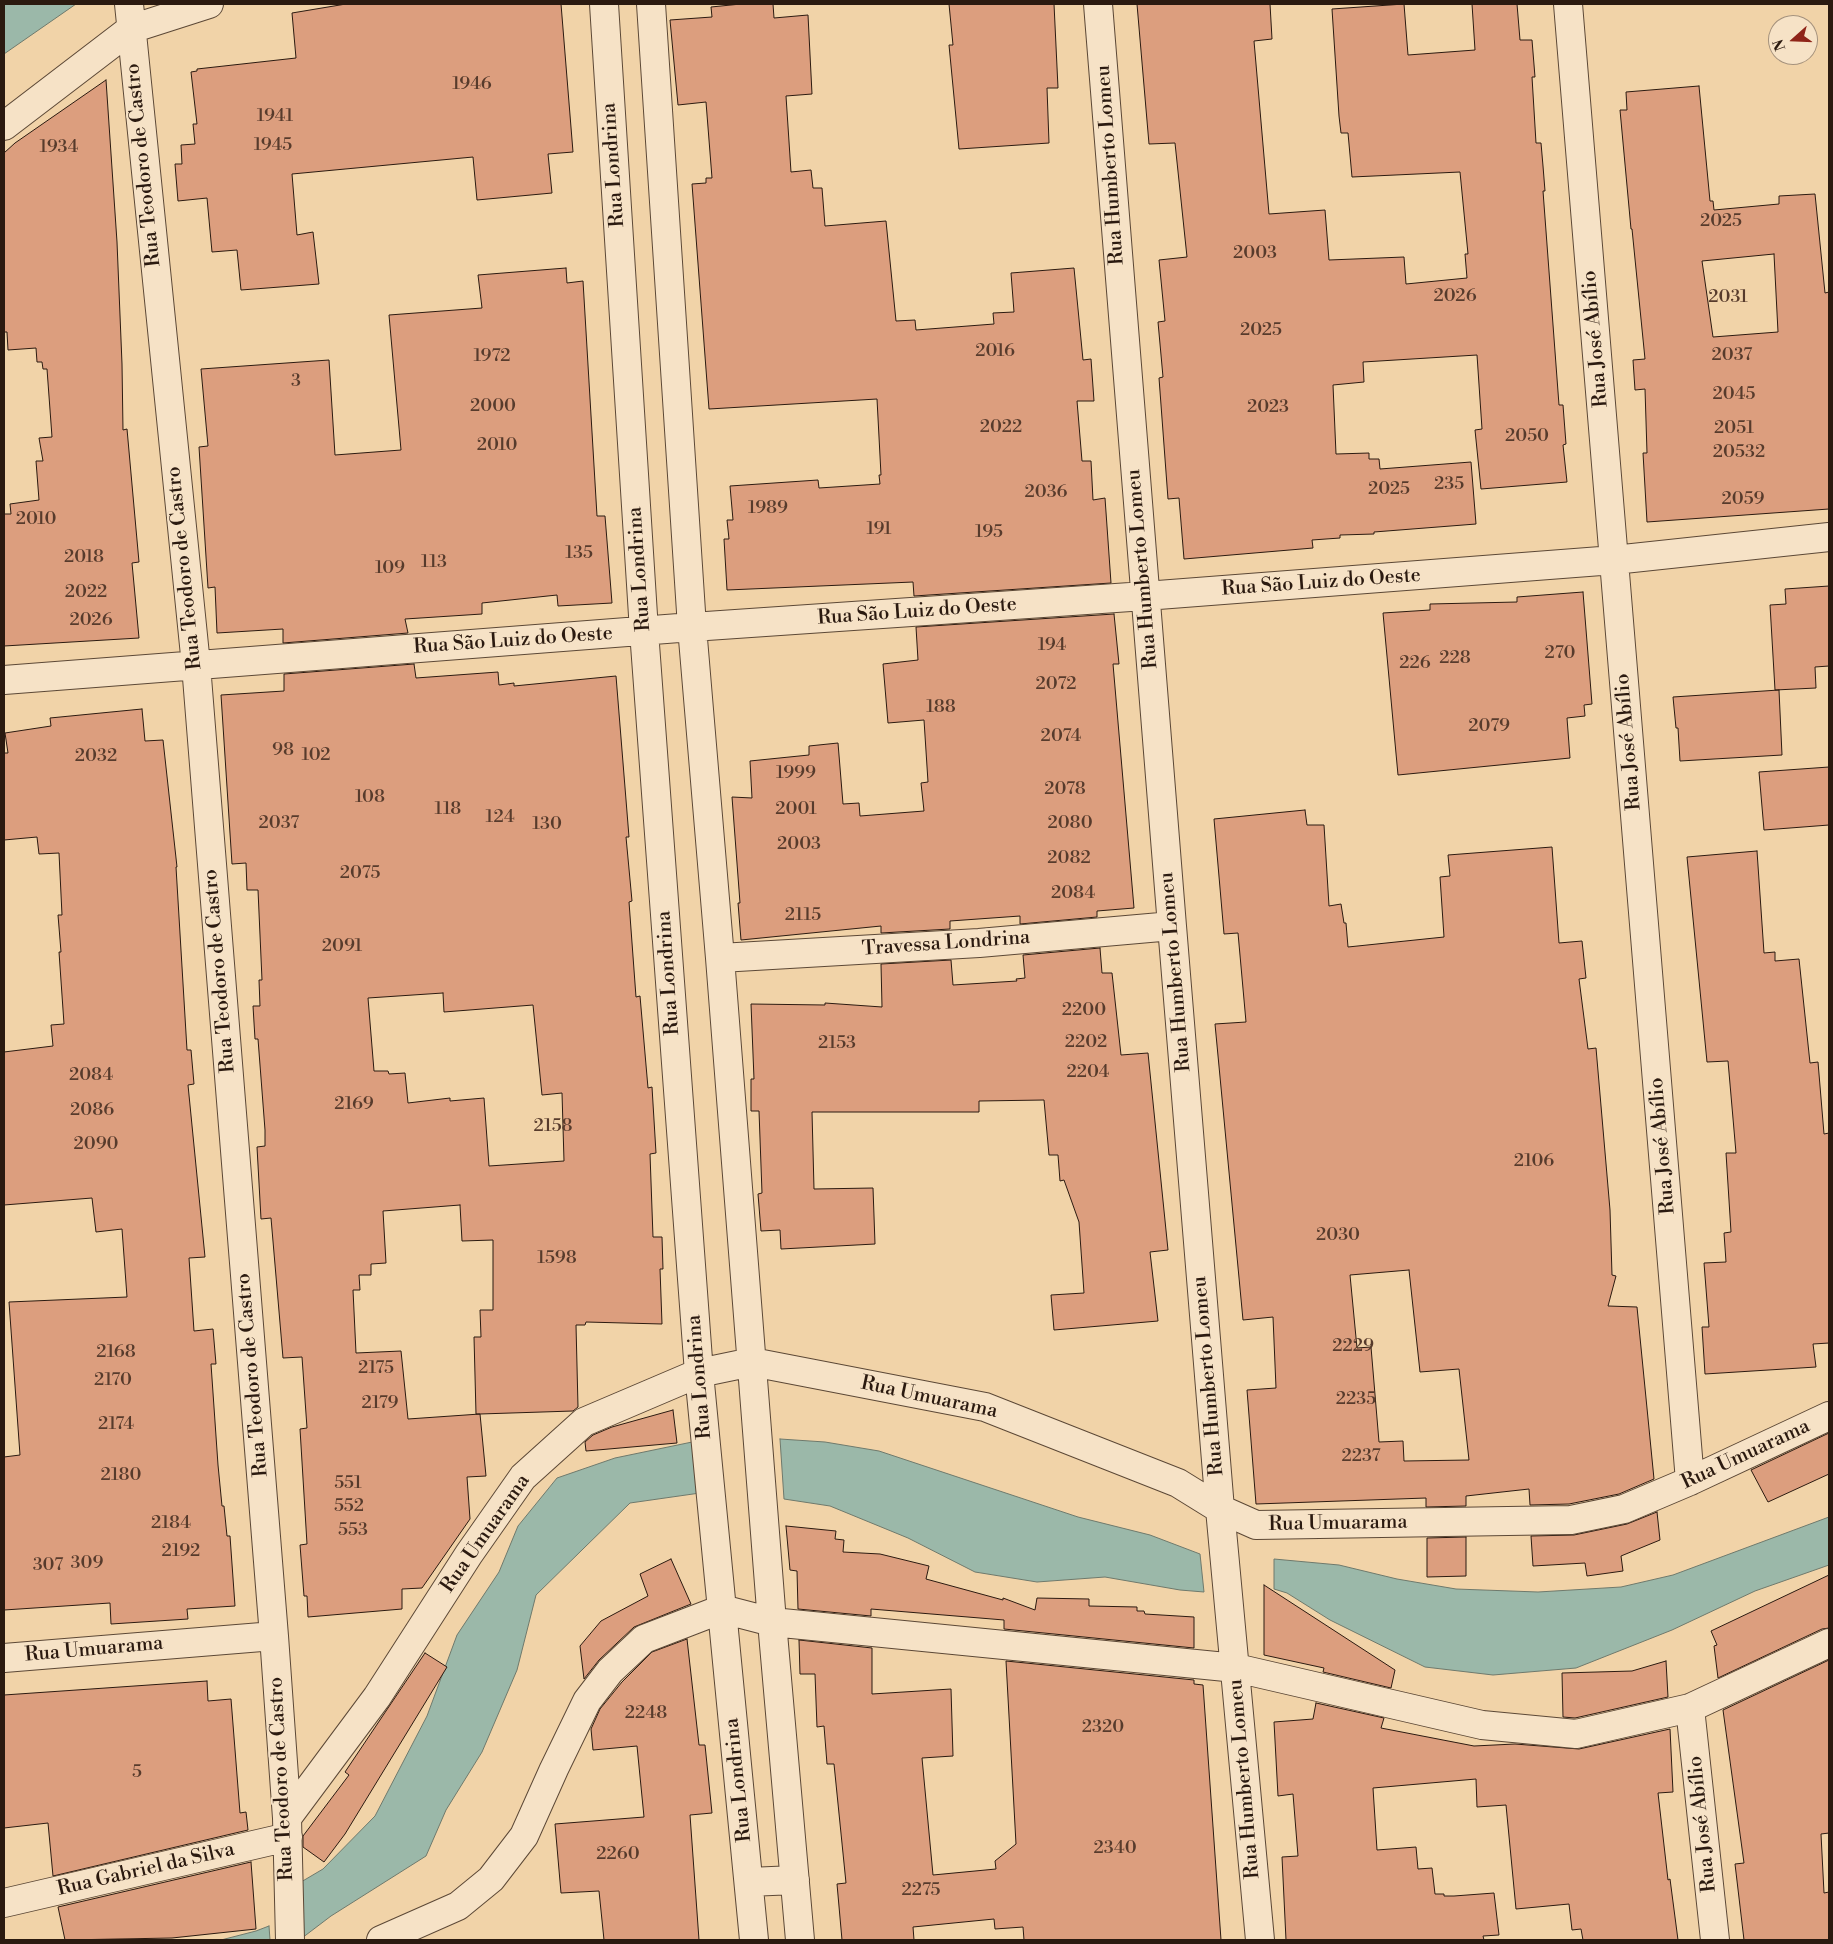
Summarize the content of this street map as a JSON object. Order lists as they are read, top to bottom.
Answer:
{
  "streets": {
    "street": [
      "Rua Teodoro de Castro",
      "Rua Londrina",
      "Rua Humberto Lomeu",
      "Rua José Abílio",
      "Rua São Luiz do Oeste",
      "Travessa Londrina",
      "Rua Umuarama",
      "Rua Gabriel da Silva"
    ]
  },
  "crossings": [
    ["Rua Teodoro de Castro", "Rua São Luiz do Oeste"],
    ["Rua Teodoro de Castro", "Rua Umuarama"],
    ["Rua Teodoro de Castro", "Rua Gabriel da Silva"],
    ["Rua Londrina", "Rua São Luiz do Oeste"],
    ["Rua Londrina", "Rua Umuarama"],
    ["Rua Humberto Lomeu", "Rua São Luiz do Oeste"],
    ["Rua Humberto Lomeu", "Travessa Londrina"],
    ["Rua Humberto Lomeu", "Rua Umuarama"],
    ["Rua José Abílio", "Rua São Luiz do Oeste"],
    ["Rua José Abílio", "Rua Umuarama"],
    ["Rua Umuarama", "Rua Gabriel da Silva"]
  ],
  "house_numbers": [
    "1946",
    "1941",
    "1945",
    "1934",
    "2025",
    "2003",
    "2026",
    "2031",
    "2025",
    "2016",
    "2037",
    "1972",
    "3",
    "2045",
    "2000",
    "2023",
    "2022",
    "2051",
    "2050",
    "2010",
    "20532",
    "235",
    "2025",
    "2036",
    "2059",
    "1989",
    "2010",
    "191",
    "195",
    "135",
    "2018",
    "113",
    "109",
    "2022",
    "2026",
    "194",
    "270",
    "228",
    "226",
    "2072",
    "188",
    "2079",
    "2074",
    "98",
    "102",
    "2032",
    "1999",
    "2078",
    "108",
    "118",
    "2001",
    "124",
    "2037",
    "2080",
    "130",
    "2003",
    "2082",
    "2075",
    "2084",
    "2115",
    "2091",
    "2200",
    "2202",
    "2153",
    "2204",
    "2084",
    "2169",
    "2086",
    "2158",
    "2090",
    "2106",
    "2030",
    "1598",
    "2229",
    "2168",
    "2175",
    "2170",
    "2235",
    "2179",
    "2174",
    "2237",
    "2180",
    "551",
    "552",
    "2184",
    "553",
    "2192",
    "309",
    "307",
    "2248",
    "2320",
    "5",
    "2340",
    "2260",
    "2275"
  ],
  "north": "left"
}
